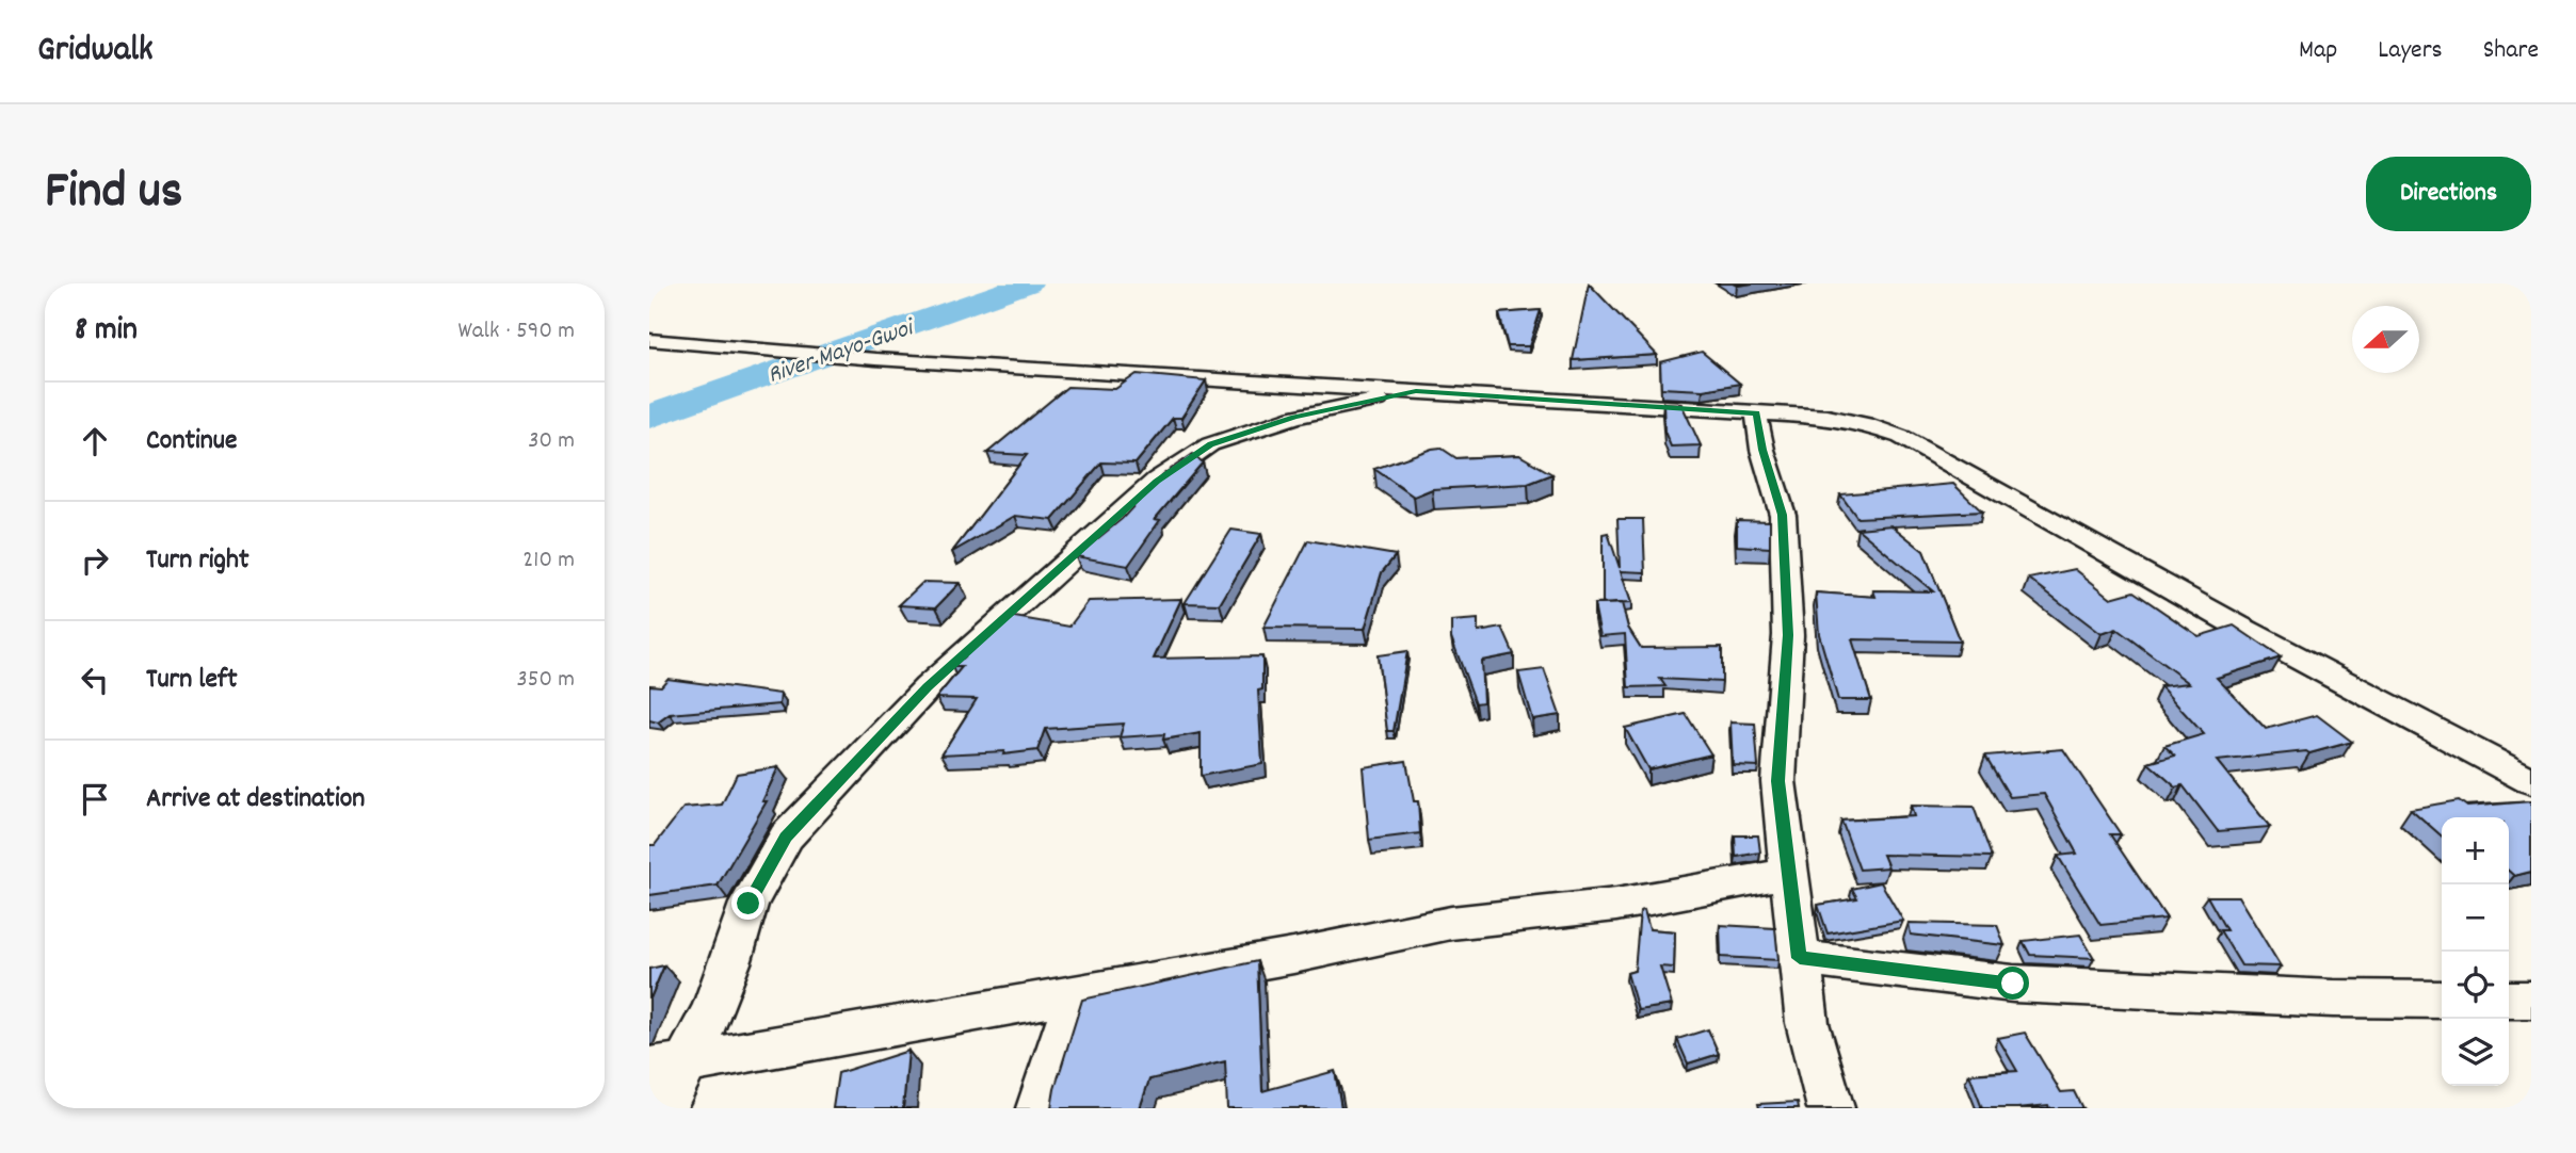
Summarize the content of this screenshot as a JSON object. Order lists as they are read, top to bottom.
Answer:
{
  "water": ["River Mayo-Gwoi"],
  "north": "left",
  "page": {
    "header": "Gridwalk",
    "nav": ["Map", "Layers", "Share"],
    "title": "Find us",
    "buttons": "Directions",
    "heading": ["8 min", "Walk · 590 m"],
    "list": [
      ["Continue", "30 m"],
      ["Turn right", "210 m"],
      ["Turn left", "350 m"],
      "Arrive at destination"
    ],
    "map_buttons": ["+", "−"]
  }
}
